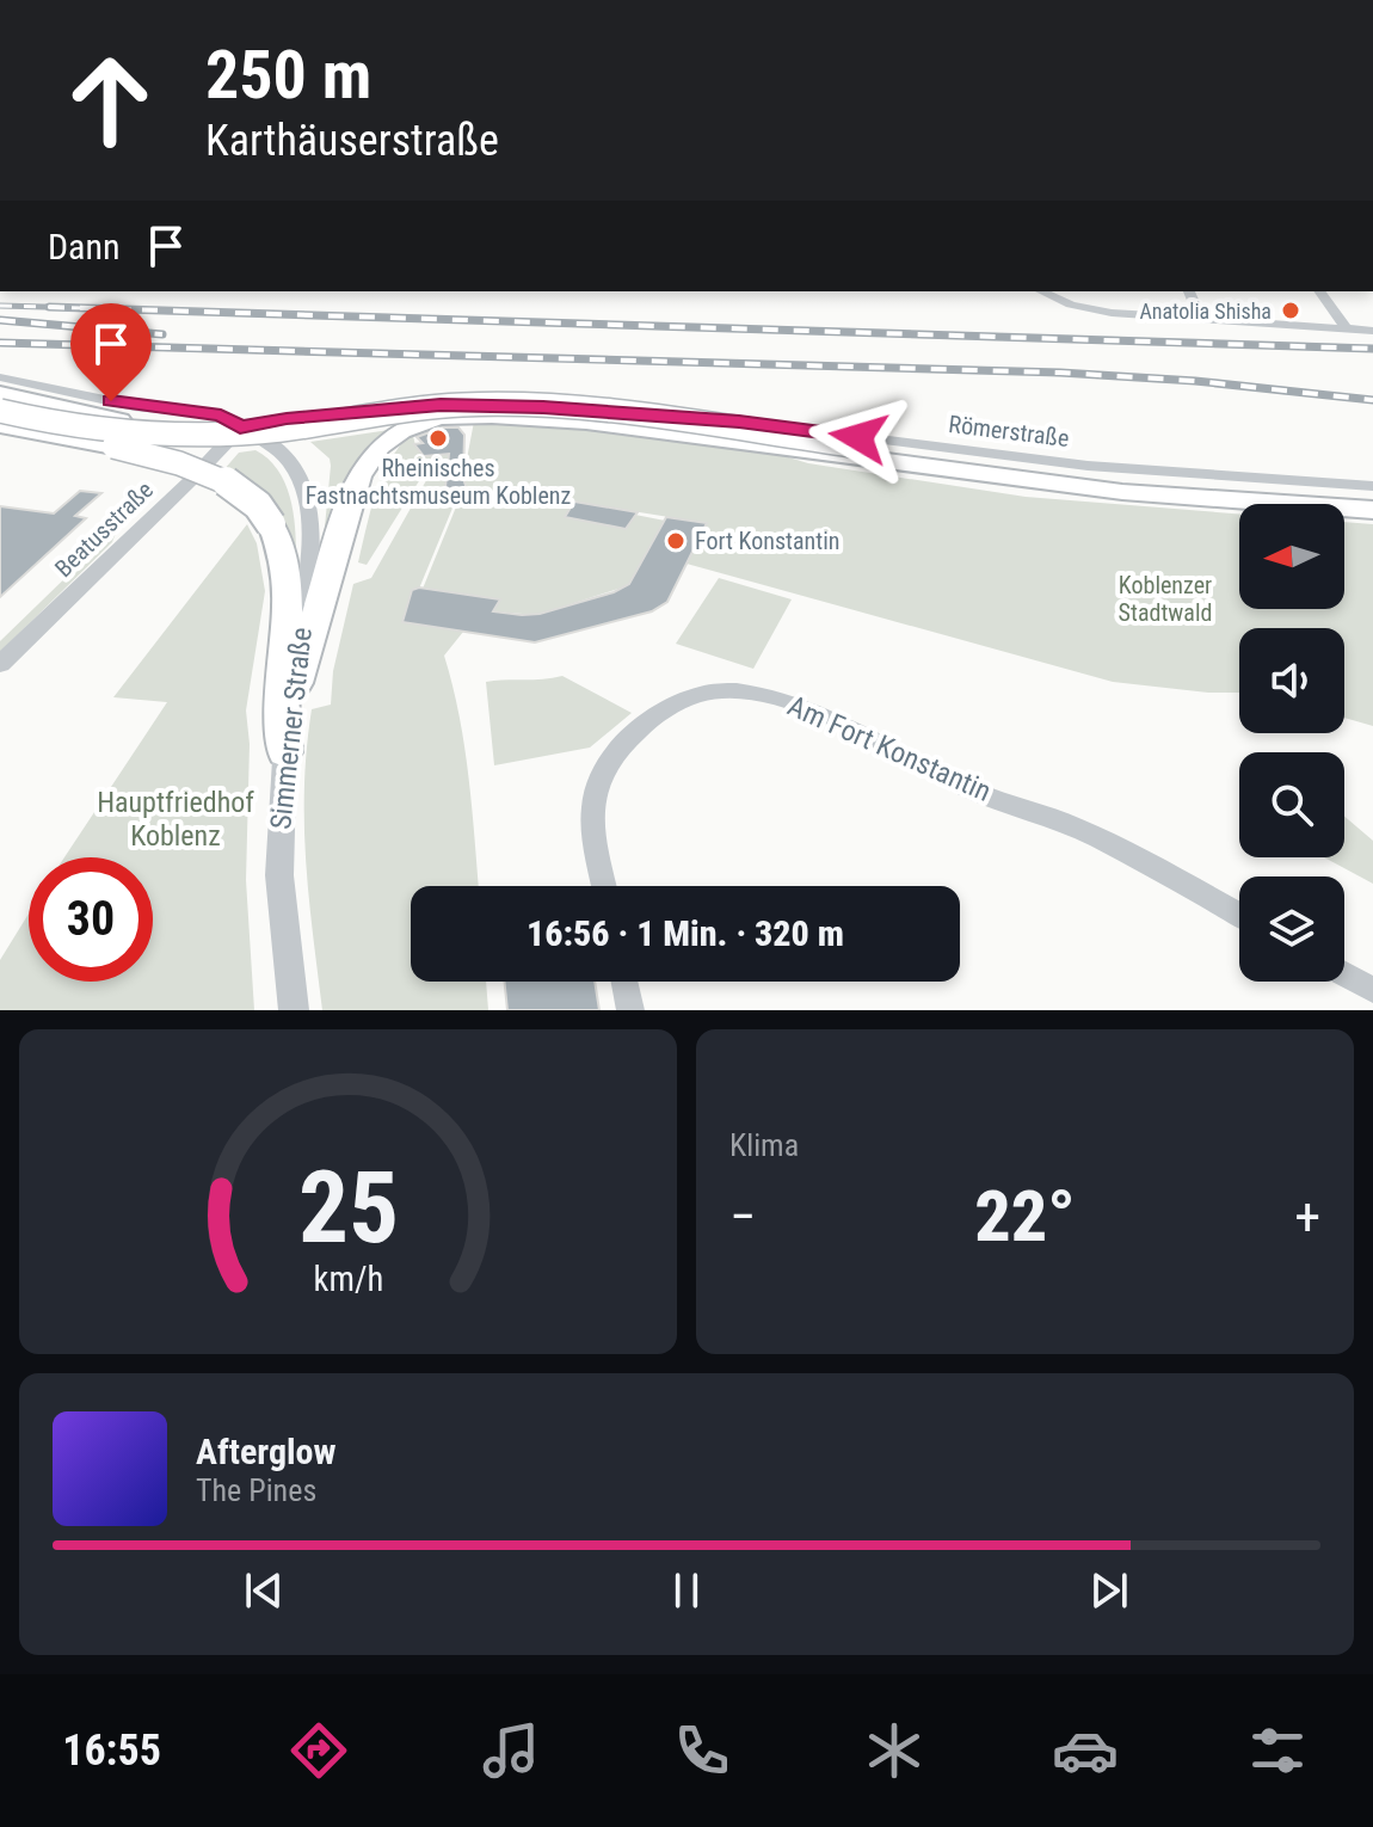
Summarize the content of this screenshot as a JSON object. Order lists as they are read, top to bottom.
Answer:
{
  "streets": {
    "street": [
      "Römerstraße",
      "Beatusstraße",
      "Simmerner Straße",
      "Am Fort Konstantin"
    ]
  },
  "crossings": [
    ["Römerstraße", "Beatusstraße"],
    ["Römerstraße", "Simmerner Straße"],
    ["Beatusstraße", "Simmerner Straße"]
  ],
  "parks": ["Koblenzer Stadtwald", "Hauptfriedhof Koblenz"],
  "places": ["Anatolia Shisha", "Rheinisches Fastnachtsmuseum Koblenz", "Fort Konstantin"],
  "north": "left",
  "page": {
    "turn": ["250 m", "Karthäuserstraße"],
    "then": "Dann",
    "limit": "30",
    "trip": "16:56 · 1 Min. · 320 m",
    "tile": "Klima",
    "heat": ["−", "22°", "+"],
    "song": ["Afterglow", "The Pines"],
    "tabs": "16:55",
    "gauge": ["25", "km/h"]
  }
}
